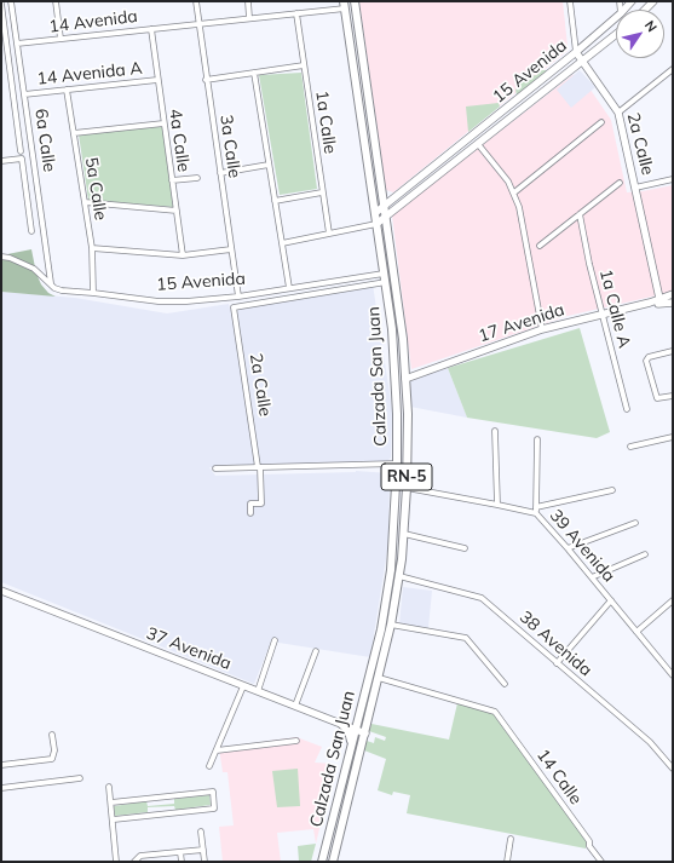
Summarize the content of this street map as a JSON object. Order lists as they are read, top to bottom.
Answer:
{
  "streets": {
    "main road": [
      "15 Avenida",
      "2a Calle",
      "17 Avenida",
      "Calzada San Juan",
      "RN-5",
      "37 Avenida"
    ],
    "street": [
      "14 Avenida",
      "14 Avenida A",
      "1a Calle",
      "6a Calle",
      "4a Calle",
      "3a Calle",
      "5a Calle",
      "1a Calle A",
      "39 Avenida",
      "38 Avenida",
      "14 Calle"
    ]
  },
  "crossings": [
    ["14 Avenida", "1a Calle"],
    ["14 Avenida", "6a Calle"],
    ["14 Avenida", "4a Calle"],
    ["14 Avenida", "3a Calle"],
    ["14 Avenida", "Calzada San Juan"],
    ["15 Avenida", "6a Calle"],
    ["15 Avenida", "2a Calle"],
    ["15 Avenida", "3a Calle"],
    ["15 Avenida", "5a Calle"],
    ["15 Avenida", "Calzada San Juan"],
    ["14 Avenida A", "6a Calle"],
    ["14 Avenida A", "4a Calle"],
    ["14 Avenida A", "5a Calle"],
    ["2a Calle", "17 Avenida"],
    ["2a Calle", "Calzada San Juan"],
    ["1a Calle A", "17 Avenida"],
    ["17 Avenida", "Calzada San Juan"],
    ["Calzada San Juan", "39 Avenida"],
    ["Calzada San Juan", "38 Avenida"],
    ["Calzada San Juan", "37 Avenida"],
    ["Calzada San Juan", "14 Calle"]
  ],
  "north": "top right"
}
